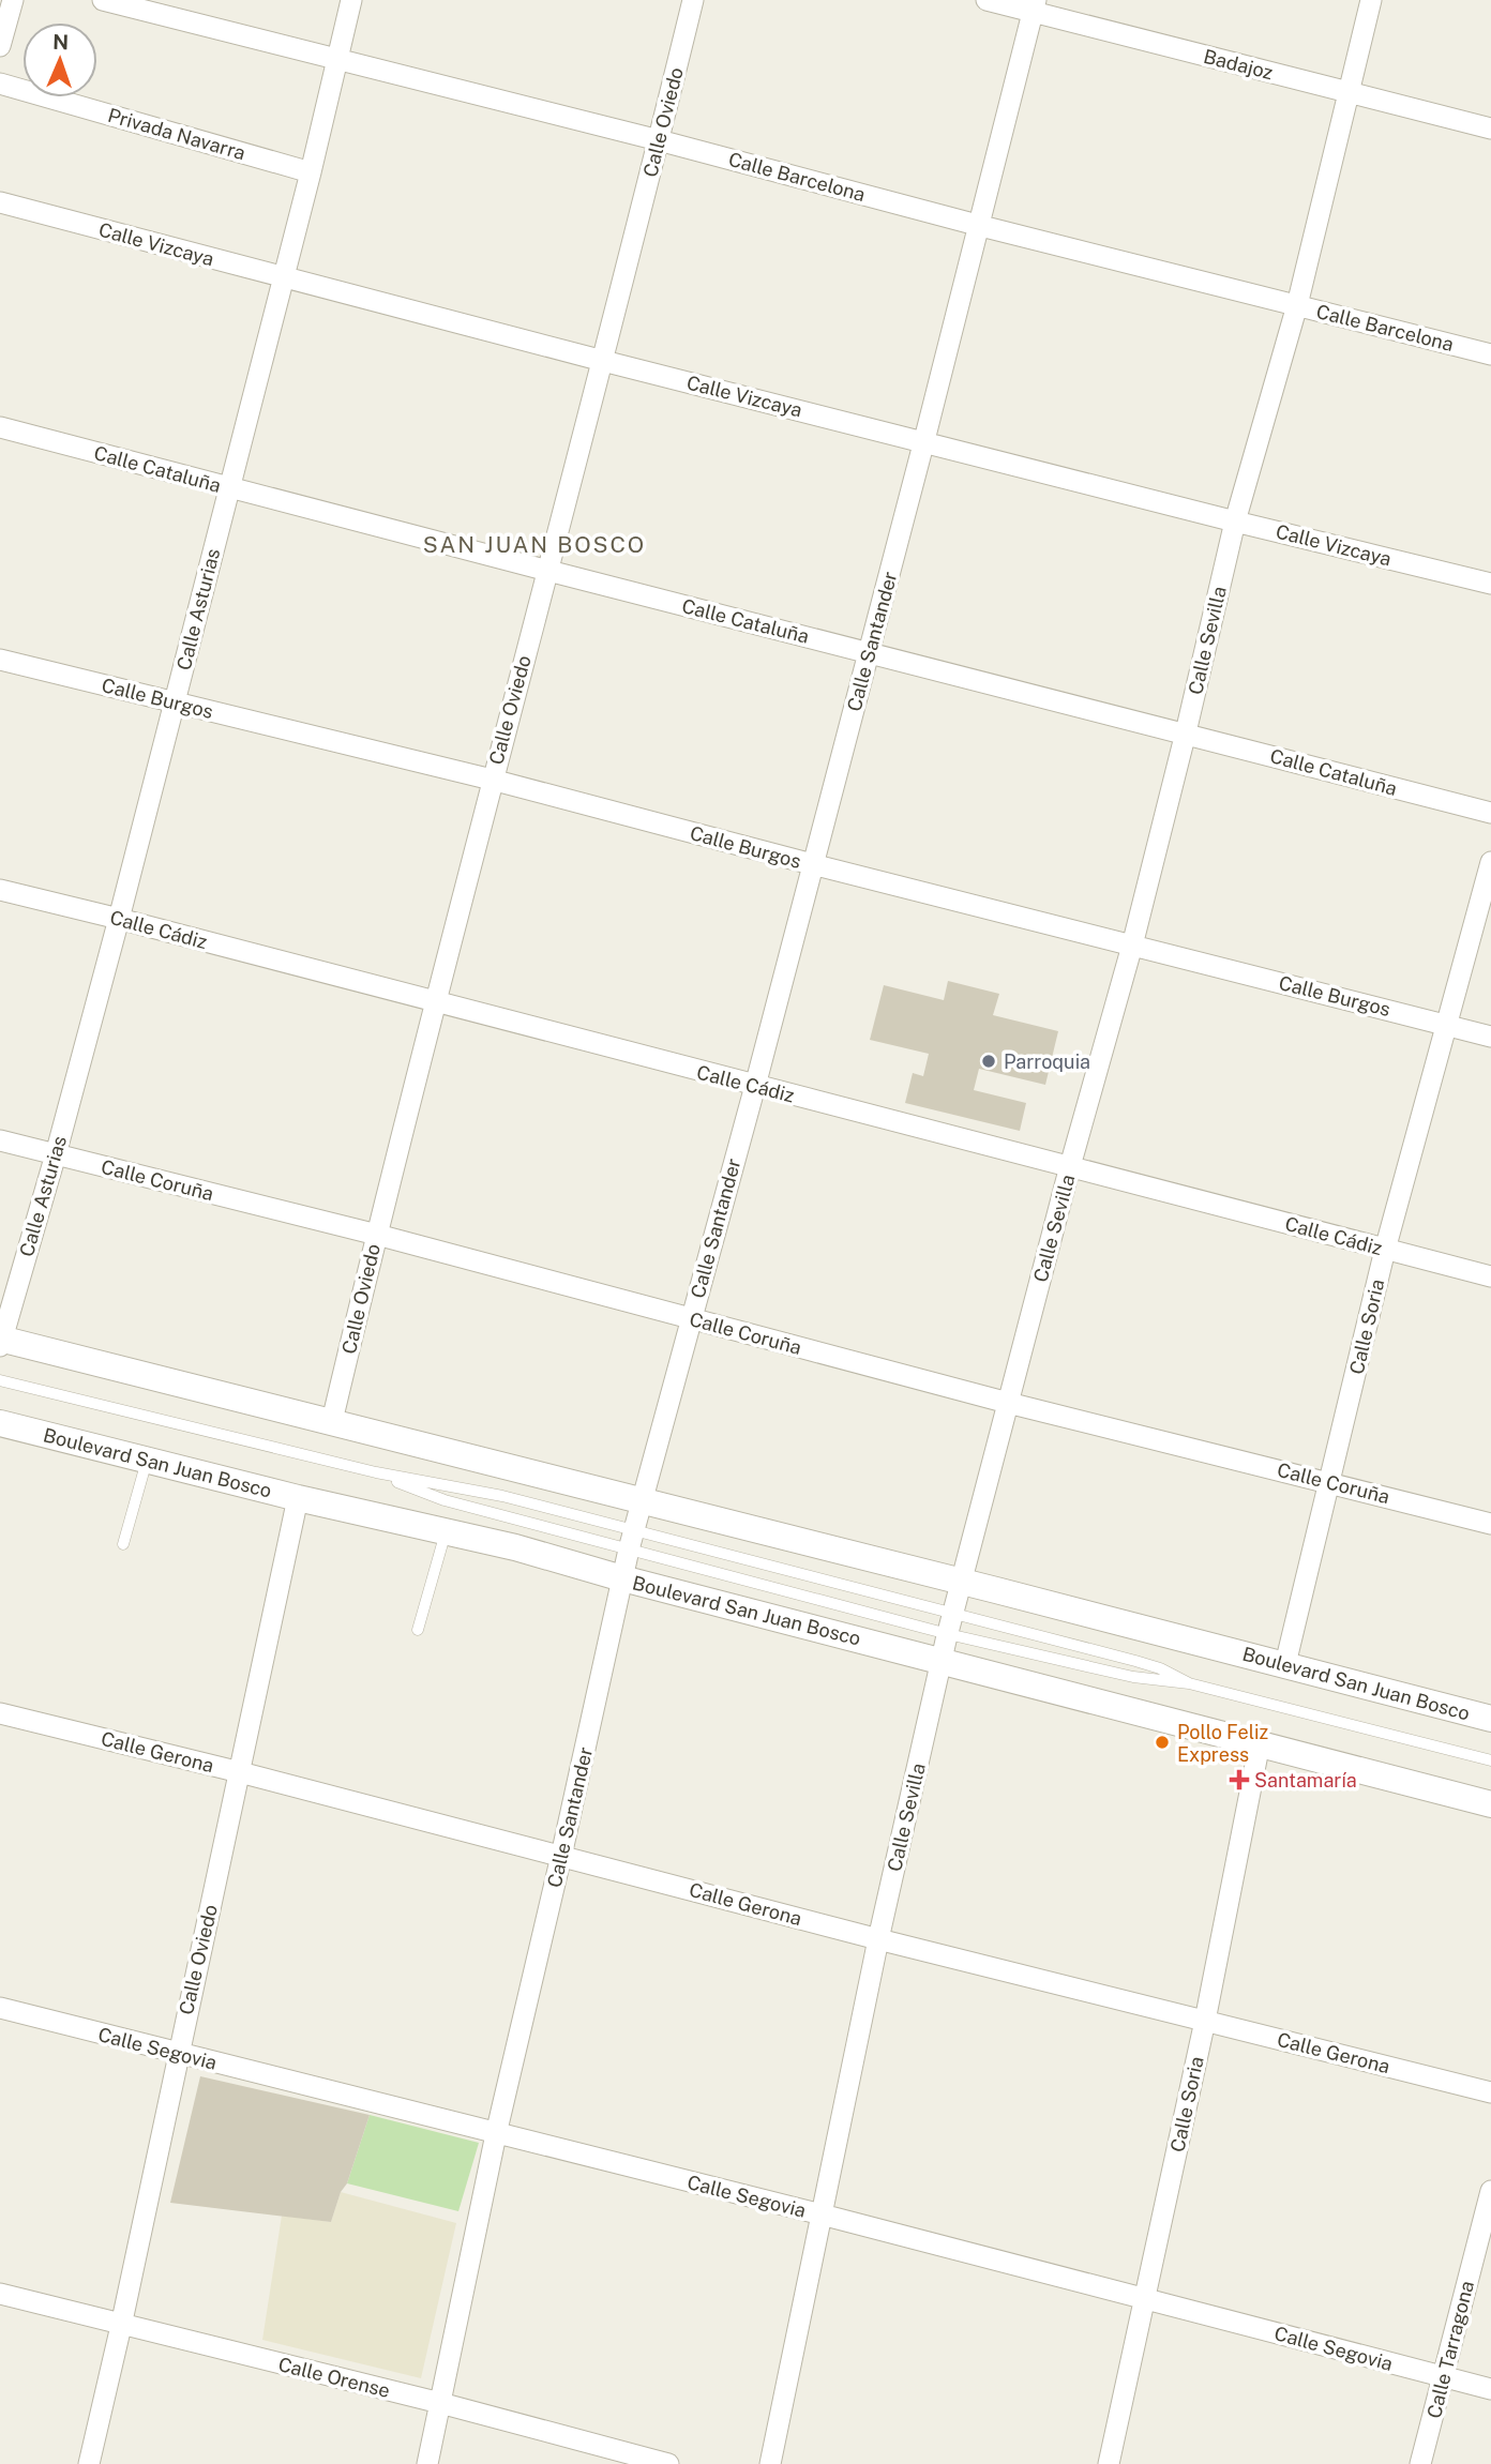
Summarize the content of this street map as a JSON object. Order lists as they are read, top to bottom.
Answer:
{
  "streets": {
    "street": [
      "Badajoz",
      "Calle Oviedo",
      "Privada Navarra",
      "Calle Barcelona",
      "Calle Vizcaya",
      "Calle Cataluña",
      "Calle Asturias",
      "Calle Sevilla",
      "Calle Santander",
      "Calle Burgos",
      "Calle Cádiz",
      "Calle Coruña",
      "Calle Soria",
      "Boulevard San Juan Bosco",
      "Calle Gerona",
      "Calle Segovia",
      "Calle Tarragona",
      "Calle Orense"
    ]
  },
  "crossings": [
    ["Badajoz", "Calle Sevilla"],
    ["Badajoz", "Calle Santander"],
    ["Calle Oviedo", "Calle Barcelona"],
    ["Calle Oviedo", "Calle Vizcaya"],
    ["Calle Oviedo", "Calle Cataluña"],
    ["Calle Oviedo", "Calle Burgos"],
    ["Calle Oviedo", "Calle Cádiz"],
    ["Calle Oviedo", "Calle Coruña"],
    ["Calle Oviedo", "Boulevard San Juan Bosco"],
    ["Calle Oviedo", "Calle Gerona"],
    ["Calle Oviedo", "Calle Segovia"],
    ["Calle Oviedo", "Calle Orense"],
    ["Privada Navarra", "Calle Asturias"],
    ["Calle Barcelona", "Calle Asturias"],
    ["Calle Barcelona", "Calle Sevilla"],
    ["Calle Barcelona", "Calle Santander"],
    ["Calle Vizcaya", "Calle Asturias"],
    ["Calle Vizcaya", "Calle Sevilla"],
    ["Calle Vizcaya", "Calle Santander"],
    ["Calle Cataluña", "Calle Asturias"],
    ["Calle Cataluña", "Calle Sevilla"],
    ["Calle Cataluña", "Calle Santander"],
    ["Calle Asturias", "Calle Burgos"],
    ["Calle Asturias", "Calle Cádiz"],
    ["Calle Asturias", "Calle Coruña"],
    ["Calle Asturias", "Boulevard San Juan Bosco"],
    ["Calle Sevilla", "Calle Burgos"],
    ["Calle Sevilla", "Calle Cádiz"],
    ["Calle Sevilla", "Calle Coruña"],
    ["Calle Sevilla", "Boulevard San Juan Bosco"],
    ["Calle Sevilla", "Calle Gerona"],
    ["Calle Sevilla", "Calle Segovia"],
    ["Calle Santander", "Calle Burgos"],
    ["Calle Santander", "Calle Cádiz"],
    ["Calle Santander", "Calle Coruña"],
    ["Calle Santander", "Boulevard San Juan Bosco"],
    ["Calle Santander", "Calle Gerona"],
    ["Calle Santander", "Calle Segovia"],
    ["Calle Santander", "Calle Orense"],
    ["Calle Burgos", "Calle Soria"],
    ["Calle Cádiz", "Calle Soria"],
    ["Calle Coruña", "Calle Soria"],
    ["Calle Soria", "Boulevard San Juan Bosco"],
    ["Calle Soria", "Calle Gerona"],
    ["Calle Soria", "Calle Segovia"],
    ["Calle Segovia", "Calle Tarragona"]
  ],
  "districts": ["SAN JUAN BOSCO"],
  "places": {
    "other": ["Parroquia", "Pollo Feliz Express"],
    "health": ["Santamaría"]
  },
  "north": "top"
}
